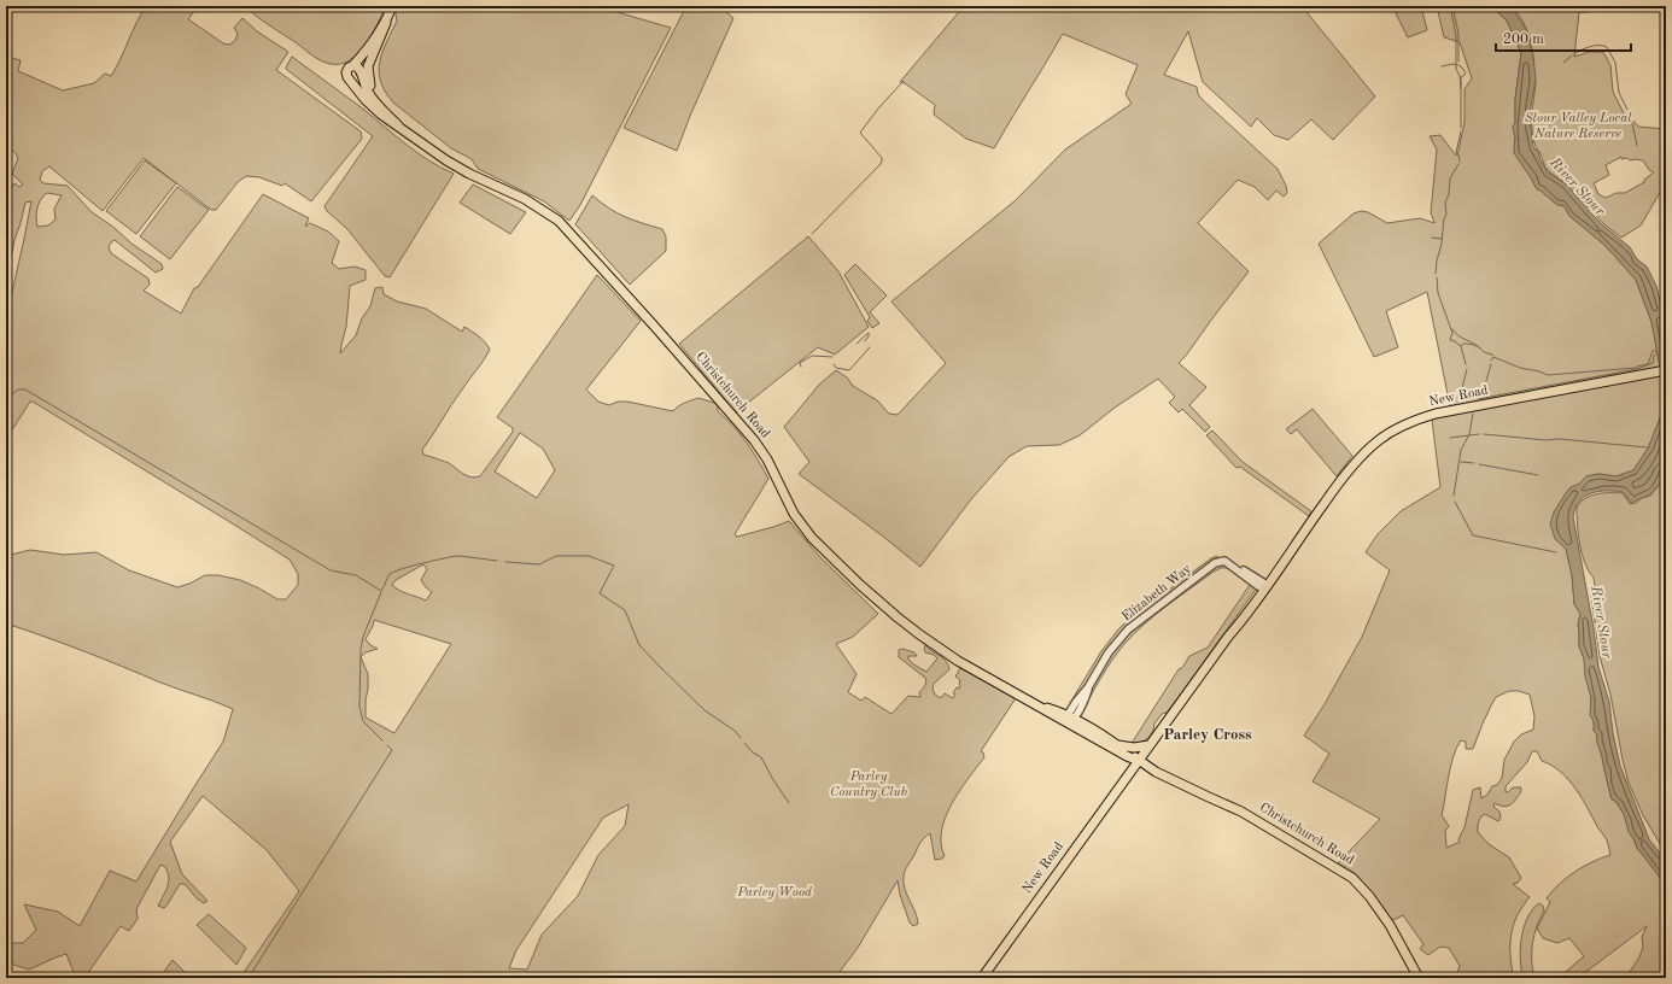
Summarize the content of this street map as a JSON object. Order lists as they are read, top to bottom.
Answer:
{
  "streets": {
    "main road": ["Christchurch Road", "New Road"],
    "street": ["Elizabeth Way"]
  },
  "crossings": [
    ["Christchurch Road", "New Road"],
    ["Christchurch Road", "Elizabeth Way"],
    ["New Road", "Elizabeth Way"]
  ],
  "districts": ["Parley Cross"],
  "water": ["River Stour"],
  "parks": ["Stour Valley Local Nature Reserve", "Parley Country Club", "Parley Wood"],
  "scale_bar": "200 m"
}
